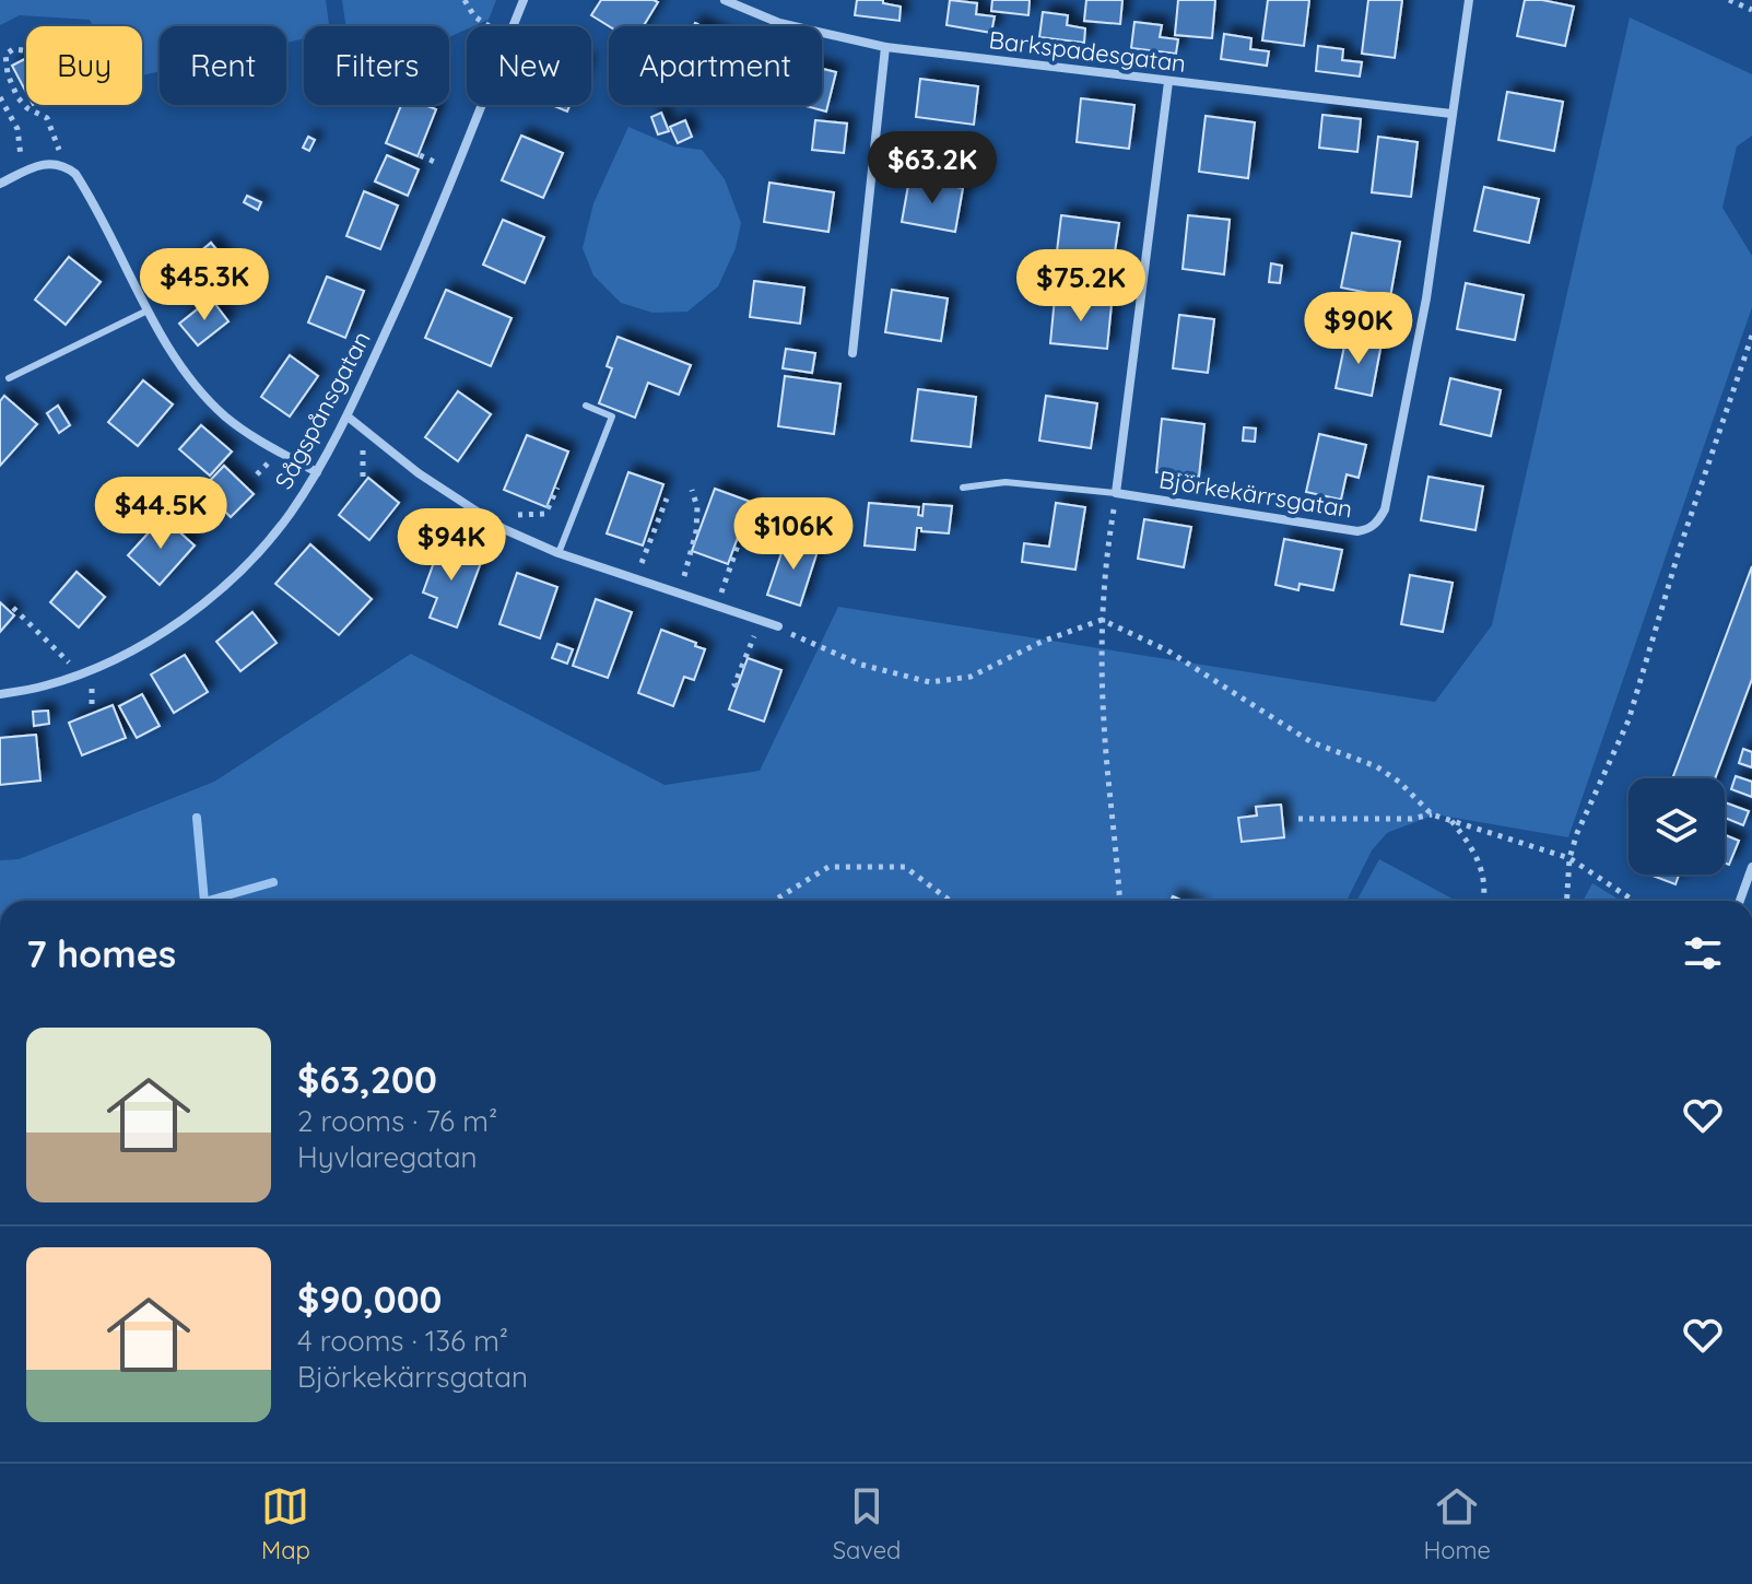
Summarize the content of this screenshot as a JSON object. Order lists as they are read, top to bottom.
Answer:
{
  "streets": {
    "street": ["Barkspadesgatan", "Sågspånsgatan", "Björkekärrsgatan"]
  },
  "crossings": [
    ["Barkspadesgatan", "Björkekärrsgatan"]
  ],
  "page": {
    "chip": [
      "Buy",
      "Rent",
      "Filters",
      "New",
      "Apartment"
    ],
    "price": [
      "$63.2K",
      "$45.3K",
      "$75.2K",
      "$90K",
      "$44.5K",
      "$106K",
      "$94K"
    ],
    "heading": "7 homes",
    "list": [
      {
        "name": "$63,200",
        "note": "2 rooms · 76 m² · Hyvlaregatan"
      },
      {
        "name": "$90,000",
        "note": "4 rooms · 136 m² · Björkekärrsgatan"
      }
    ],
    "tabs": ["Map", "Saved", "Home"]
  }
}
